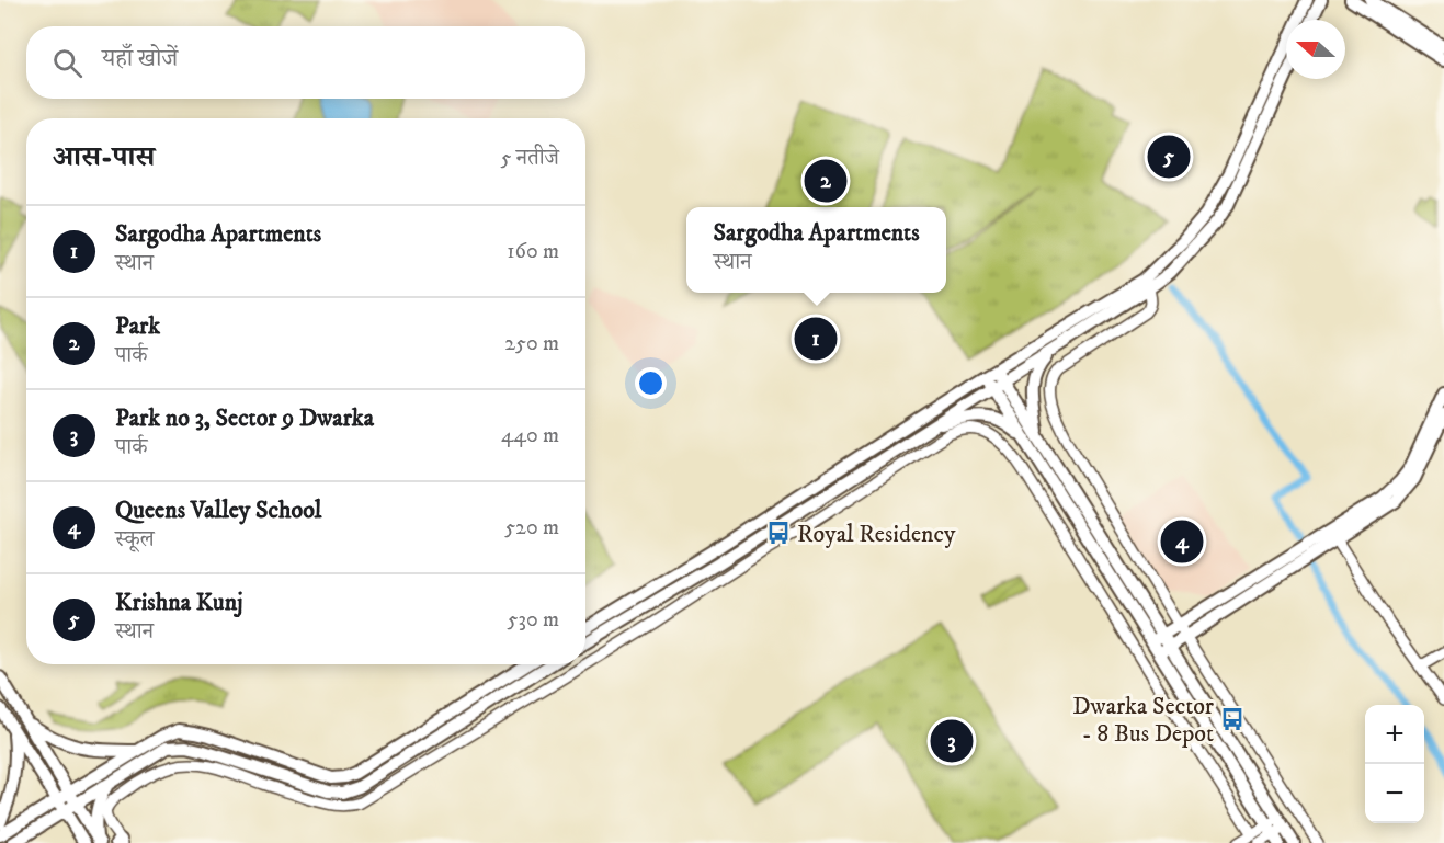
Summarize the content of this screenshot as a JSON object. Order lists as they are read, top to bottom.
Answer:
{
  "places": {
    "bus stop": ["Royal Residency", "Dwarka Sector - 8 Bus Depot"]
  },
  "north": "left",
  "page": {
    "search": "यहाँ खोजें",
    "heading": ["आस-पास", "5 नतीजे"],
    "pins": [
      "5",
      "2",
      "1",
      "4",
      "3"
    ],
    "list": [
      {
        "mark": "1",
        "name": "Sargodha Apartments",
        "note": "स्थान",
        "value": "160 m"
      },
      {
        "mark": "2",
        "name": "Park",
        "note": "पार्क",
        "value": "250 m"
      },
      {
        "mark": "3",
        "name": "Park no 3, Sector 9 Dwarka",
        "note": "पार्क",
        "value": "440 m"
      },
      {
        "mark": "4",
        "name": "Queens Valley School",
        "note": "स्कूल",
        "value": "520 m"
      },
      {
        "mark": "5",
        "name": "Krishna Kunj",
        "note": "स्थान",
        "value": "530 m"
      }
    ],
    "popup": ["Sargodha Apartments", "स्थान"],
    "map_buttons": ["+", "−"]
  }
}
